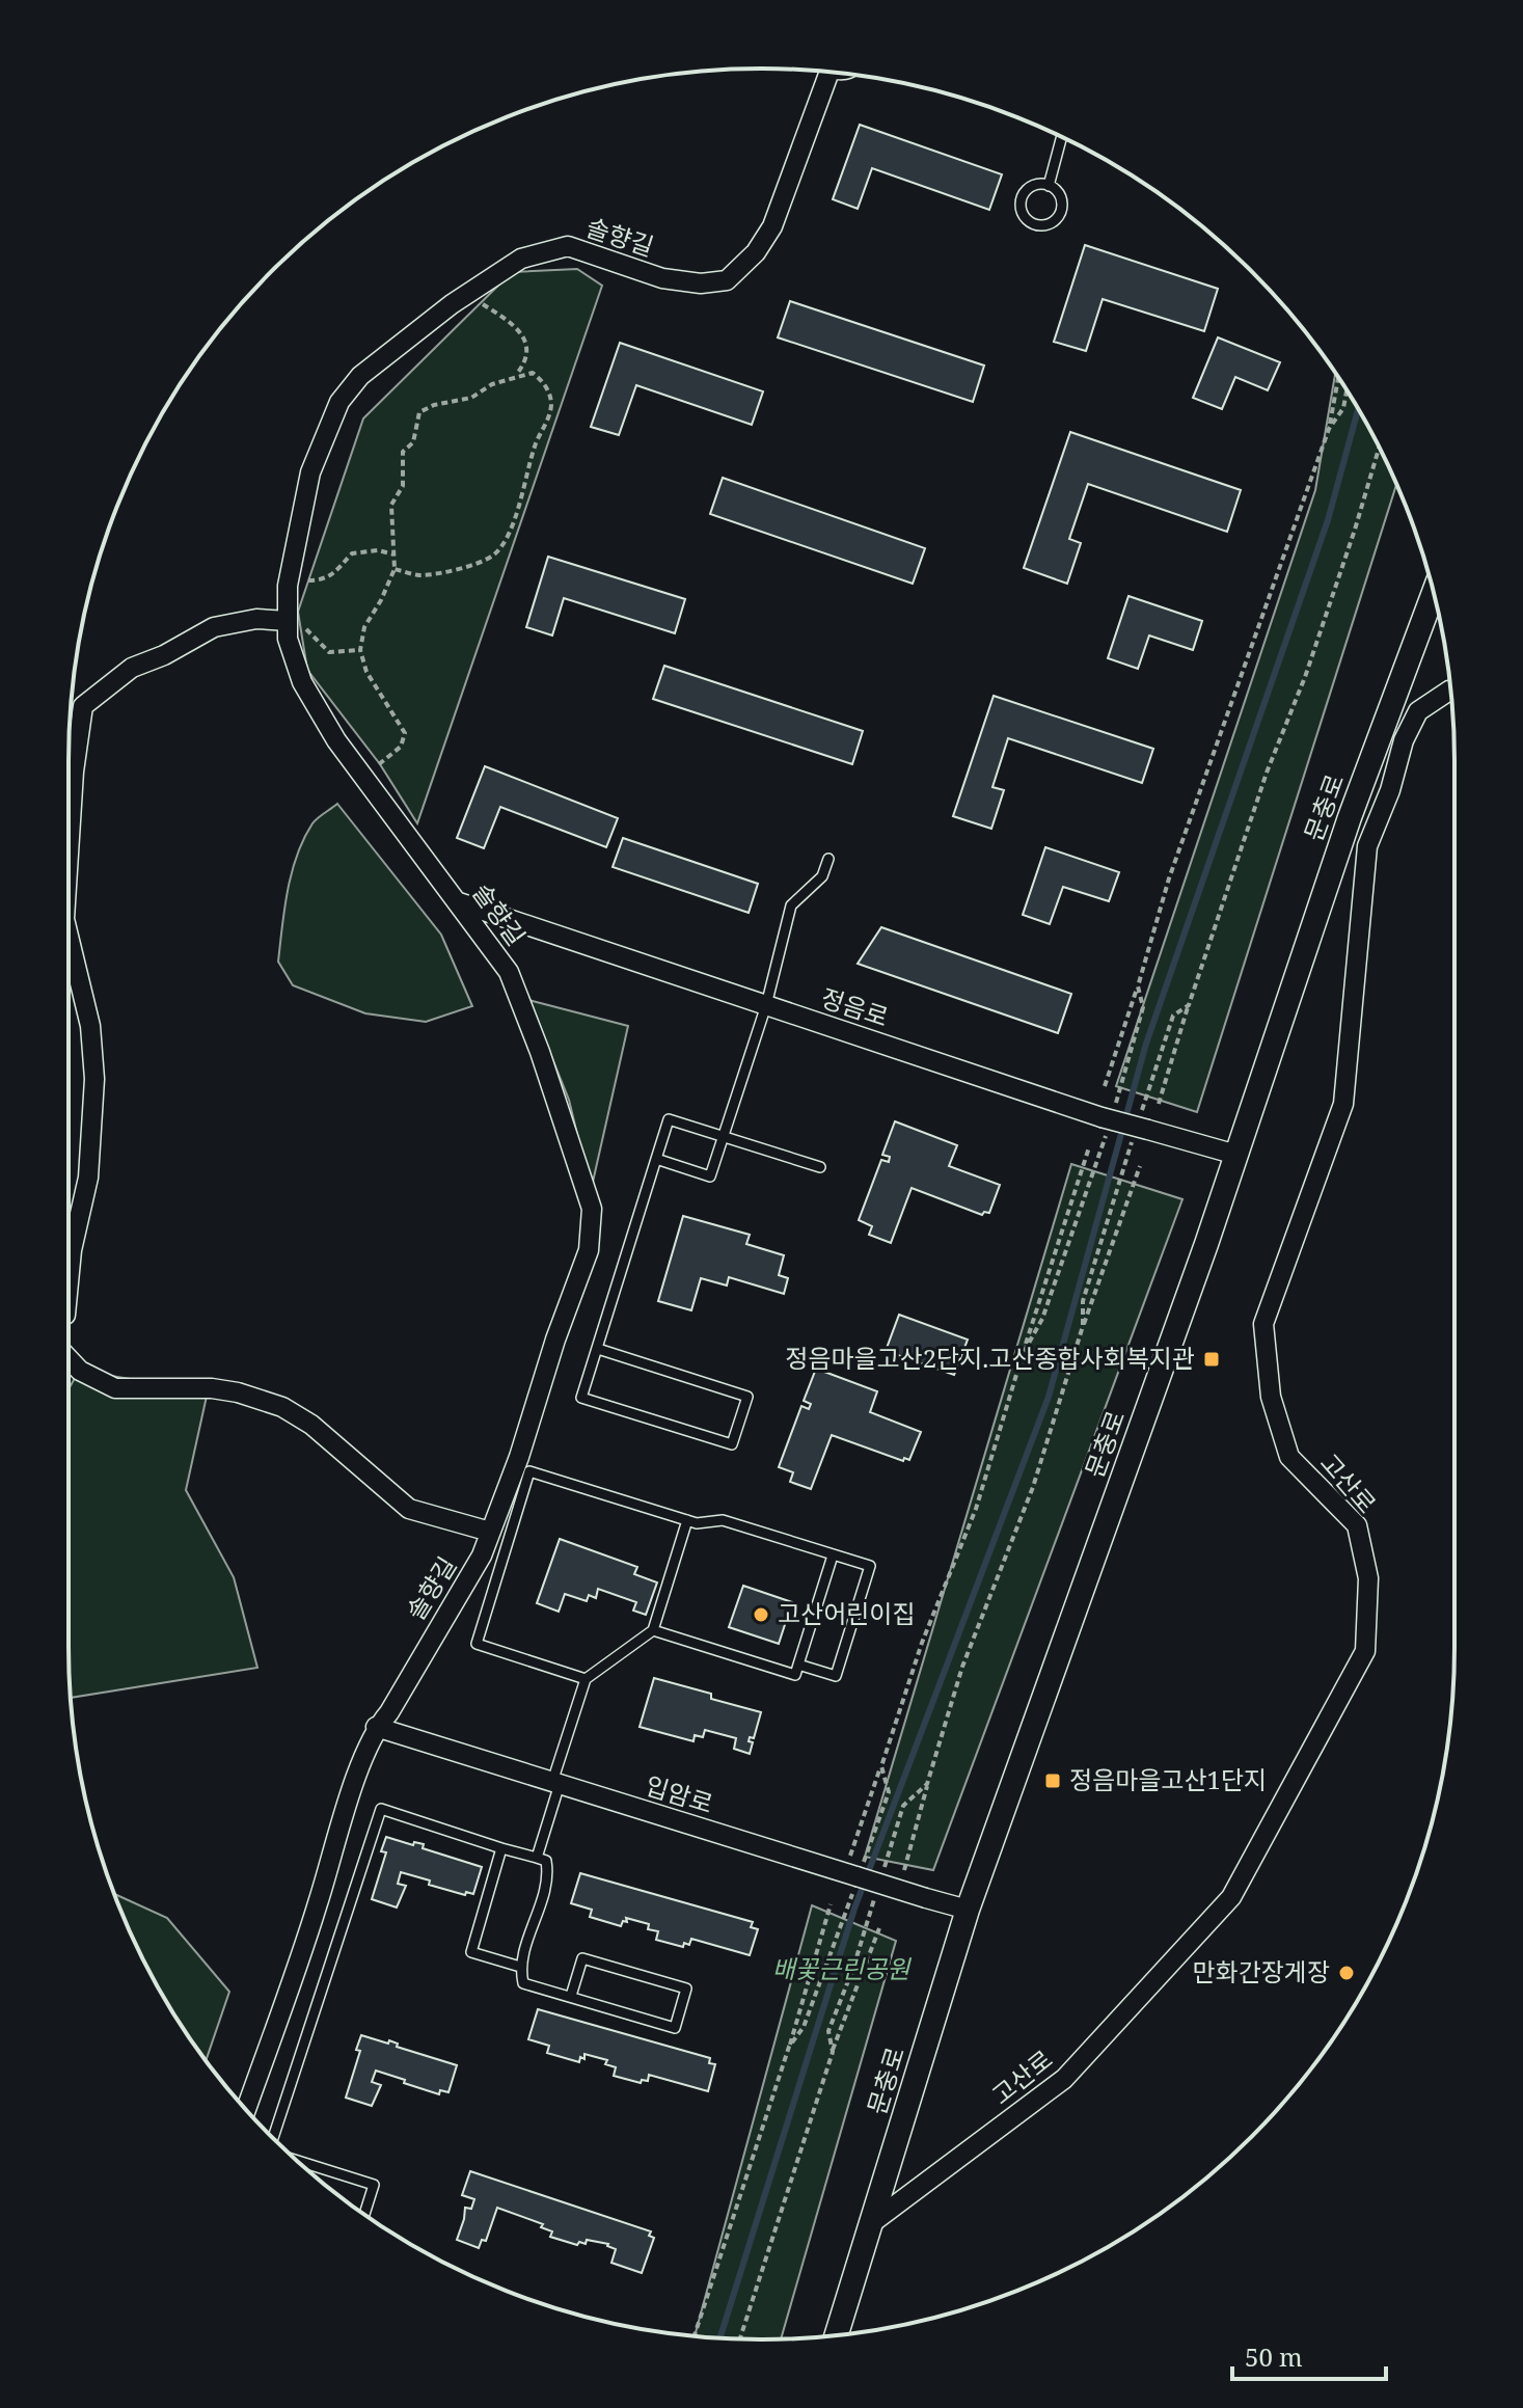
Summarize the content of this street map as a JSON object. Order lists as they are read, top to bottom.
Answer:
{
  "streets": {
    "street": [
      "솔향길",
      "문충로",
      "정음로",
      "고산로",
      "입암로"
    ]
  },
  "crossings": [
    ["솔향길", "정음로"],
    ["솔향길", "입암로"],
    ["문충로", "정음로"],
    ["문충로", "고산로"],
    ["문충로", "입암로"]
  ],
  "parks": ["배꽃근린공원"],
  "places": {
    "transit": ["정음마을고산2단지.고산종합사회복지관", "정음마을고산1단지"],
    "other": ["고산어린이집", "만화간장게장"]
  },
  "scale_bar": "50 m"
}
